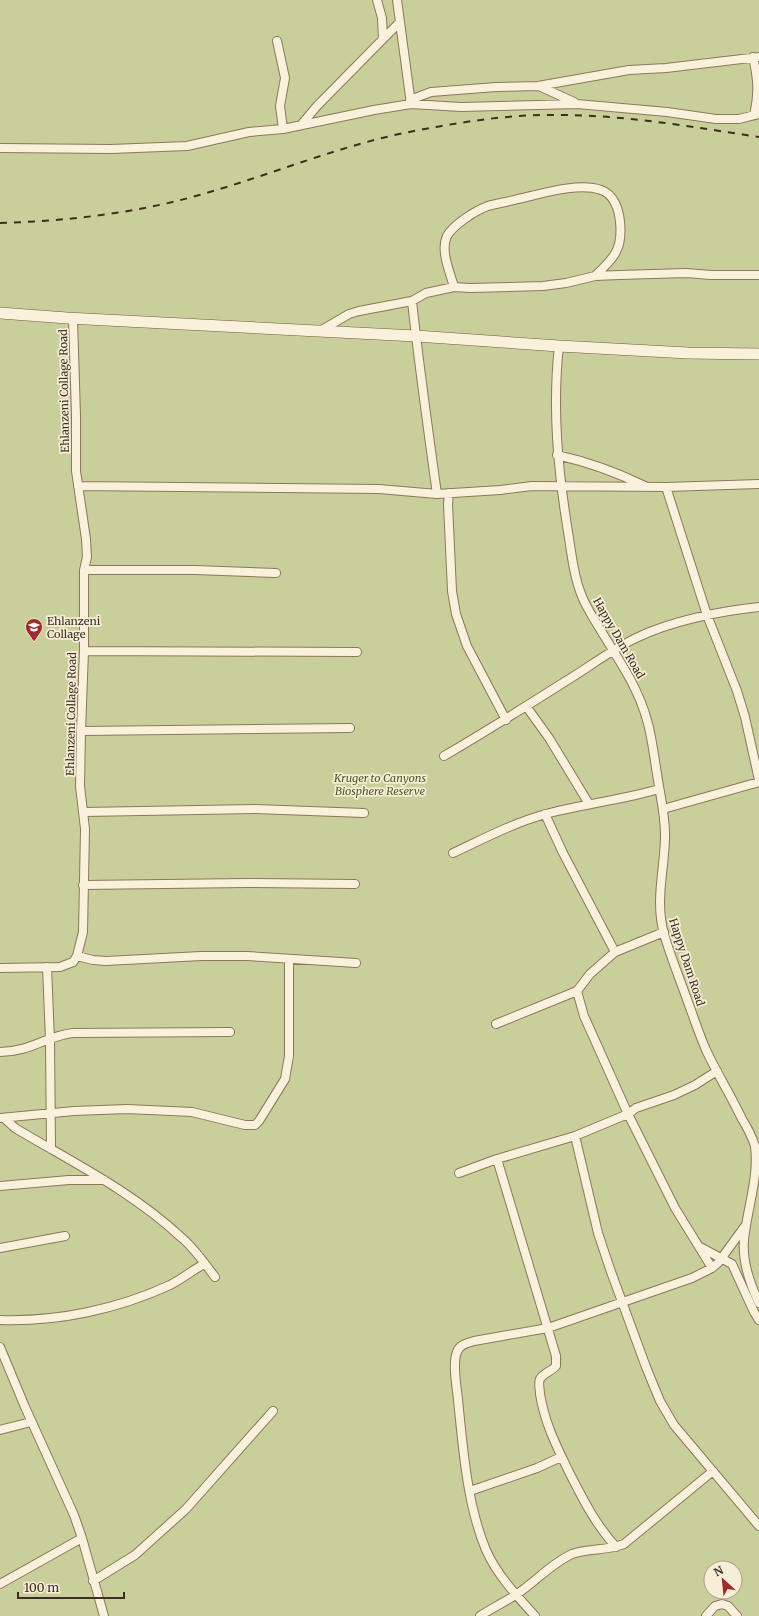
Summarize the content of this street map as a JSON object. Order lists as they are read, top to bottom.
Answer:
{
  "streets": {
    "street": ["Ehlanzeni Collage Road", "Happy Dam Road"]
  },
  "parks": ["Kruger to Canyons Biosphere Reserve"],
  "places": {
    "school or university": ["Ehlanzeni Collage"]
  },
  "scale_bar": "100 m",
  "north": "top left"
}
